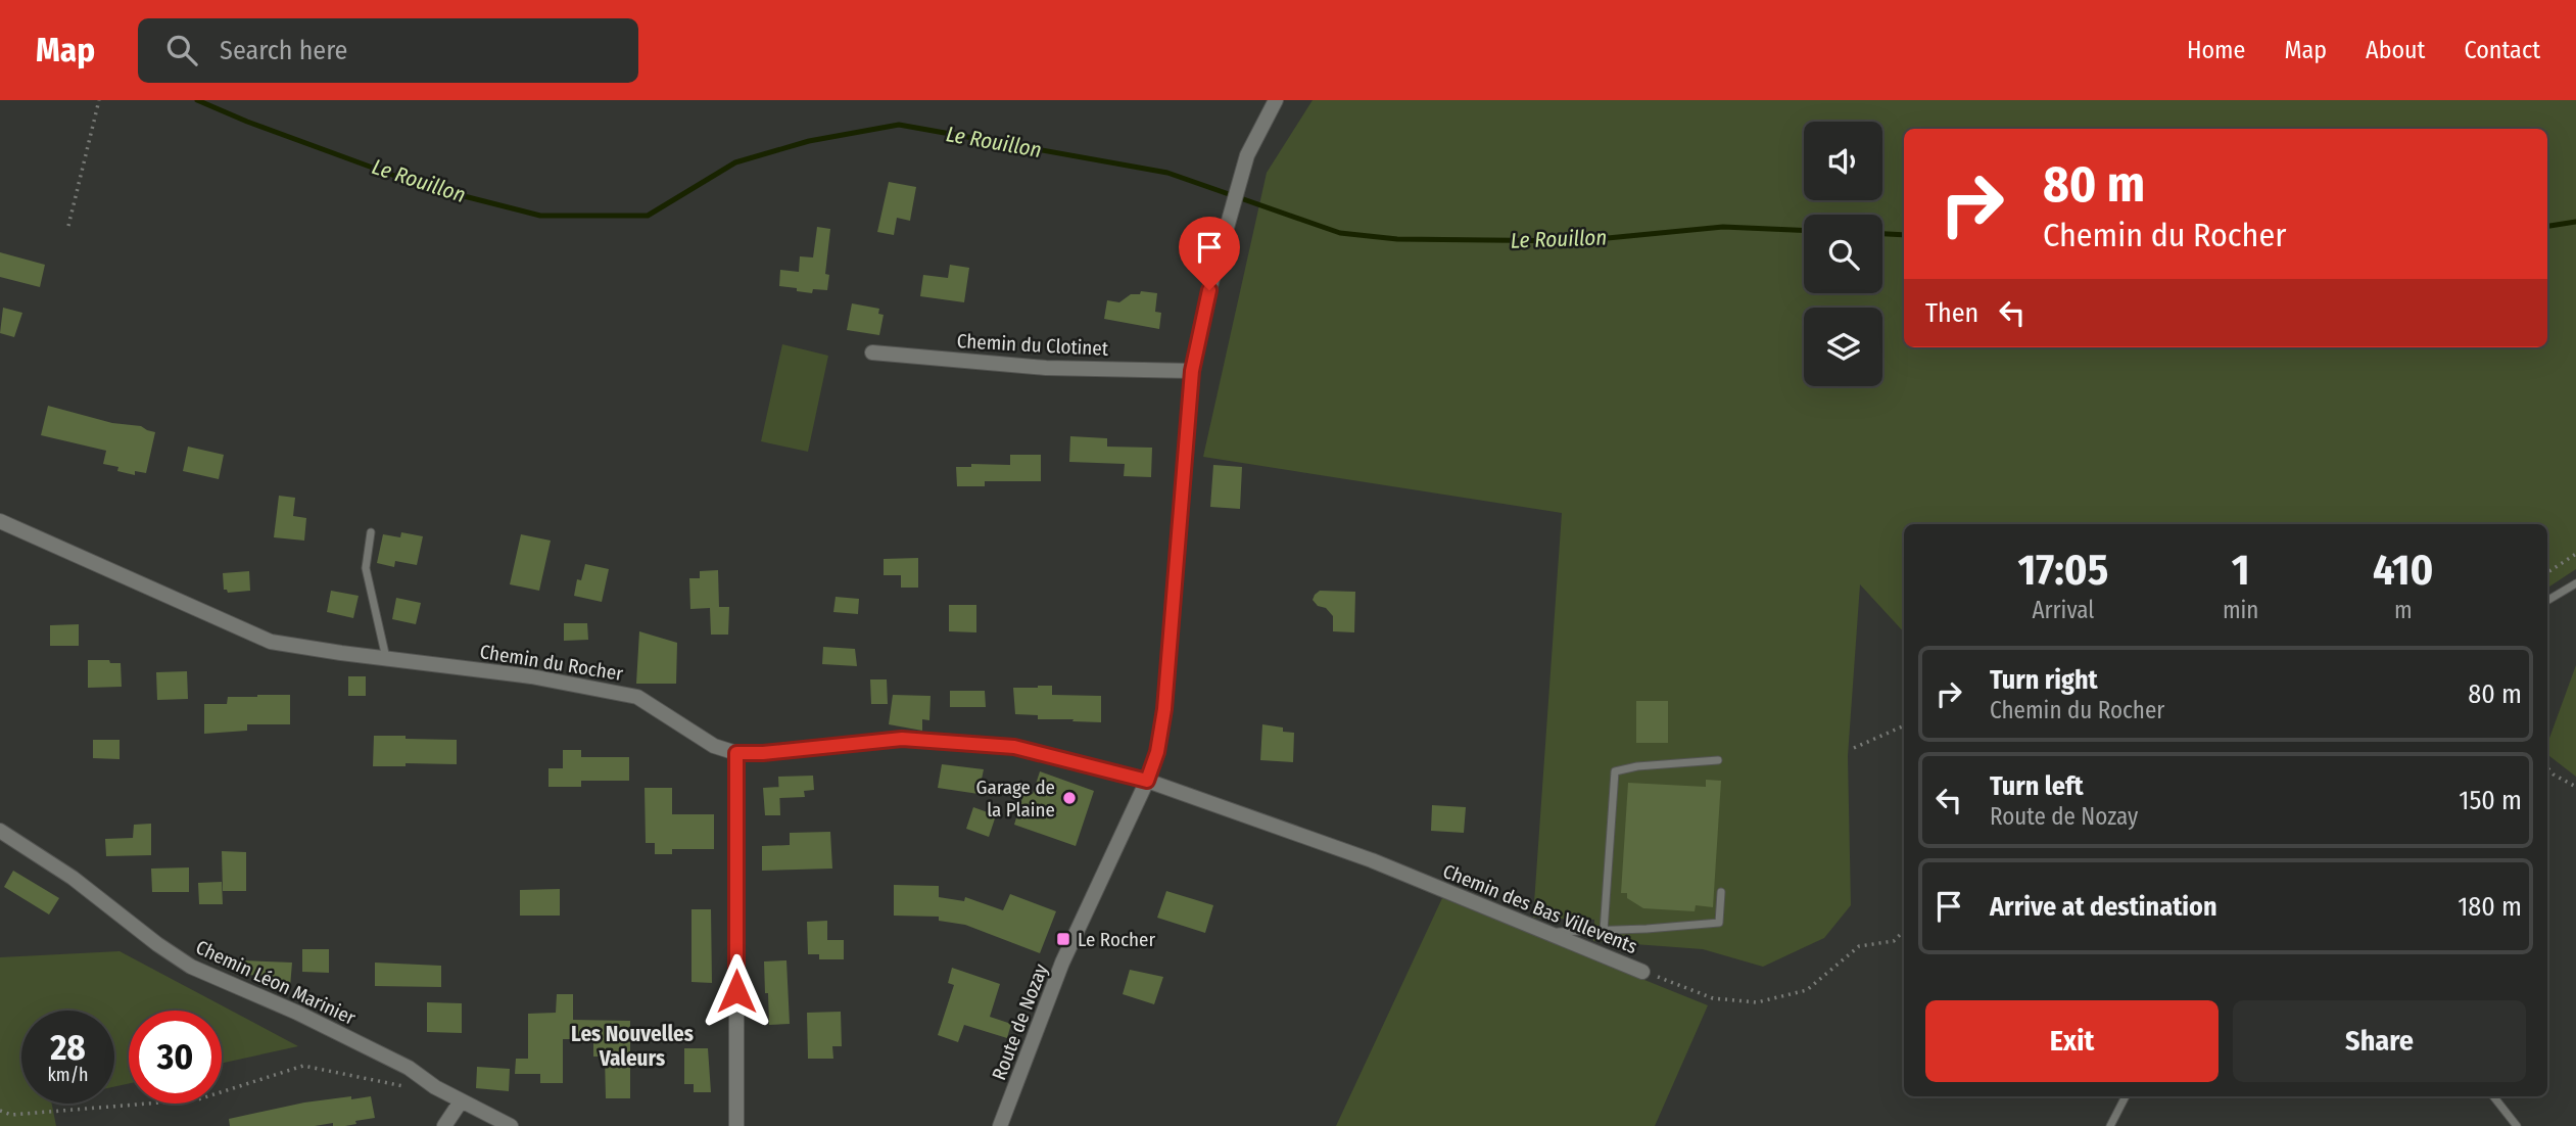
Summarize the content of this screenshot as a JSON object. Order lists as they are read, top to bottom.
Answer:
{
  "streets": {
    "street": [
      "Chemin du Clotinet",
      "Chemin du Rocher",
      "Chemin des Bas Villevents",
      "Chemin Léon Marinier",
      "Route de Nozay"
    ]
  },
  "crossings": [
    ["Chemin du Clotinet", "Route de Nozay"],
    ["Chemin du Rocher", "Chemin des Bas Villevents"],
    ["Chemin du Rocher", "Route de Nozay"],
    ["Chemin des Bas Villevents", "Route de Nozay"]
  ],
  "districts": ["Les Nouvelles Valeurs"],
  "water": ["Le Rouillon"],
  "places": {
    "other": ["Garage de la Plaine"],
    "transit": ["Le Rocher"]
  },
  "page": {
    "header": "Map",
    "search": "Search here",
    "nav": [
      "Home",
      "Map",
      "About",
      "Contact"
    ],
    "turn": ["80 m", "Chemin du Rocher"],
    "then": "Then",
    "eta": [
      "17:05",
      "Arrival",
      "1",
      "min",
      "410",
      "m"
    ],
    "list": [
      {
        "name": "Turn right",
        "note": "Chemin du Rocher",
        "value": "80 m"
      },
      {
        "name": "Turn left",
        "note": "Route de Nozay",
        "value": "150 m"
      },
      {
        "name": "Arrive at destination",
        "value": "180 m"
      }
    ],
    "buttons": ["Exit", "Share"],
    "speed": "28 km/h",
    "limit": "30"
  }
}
